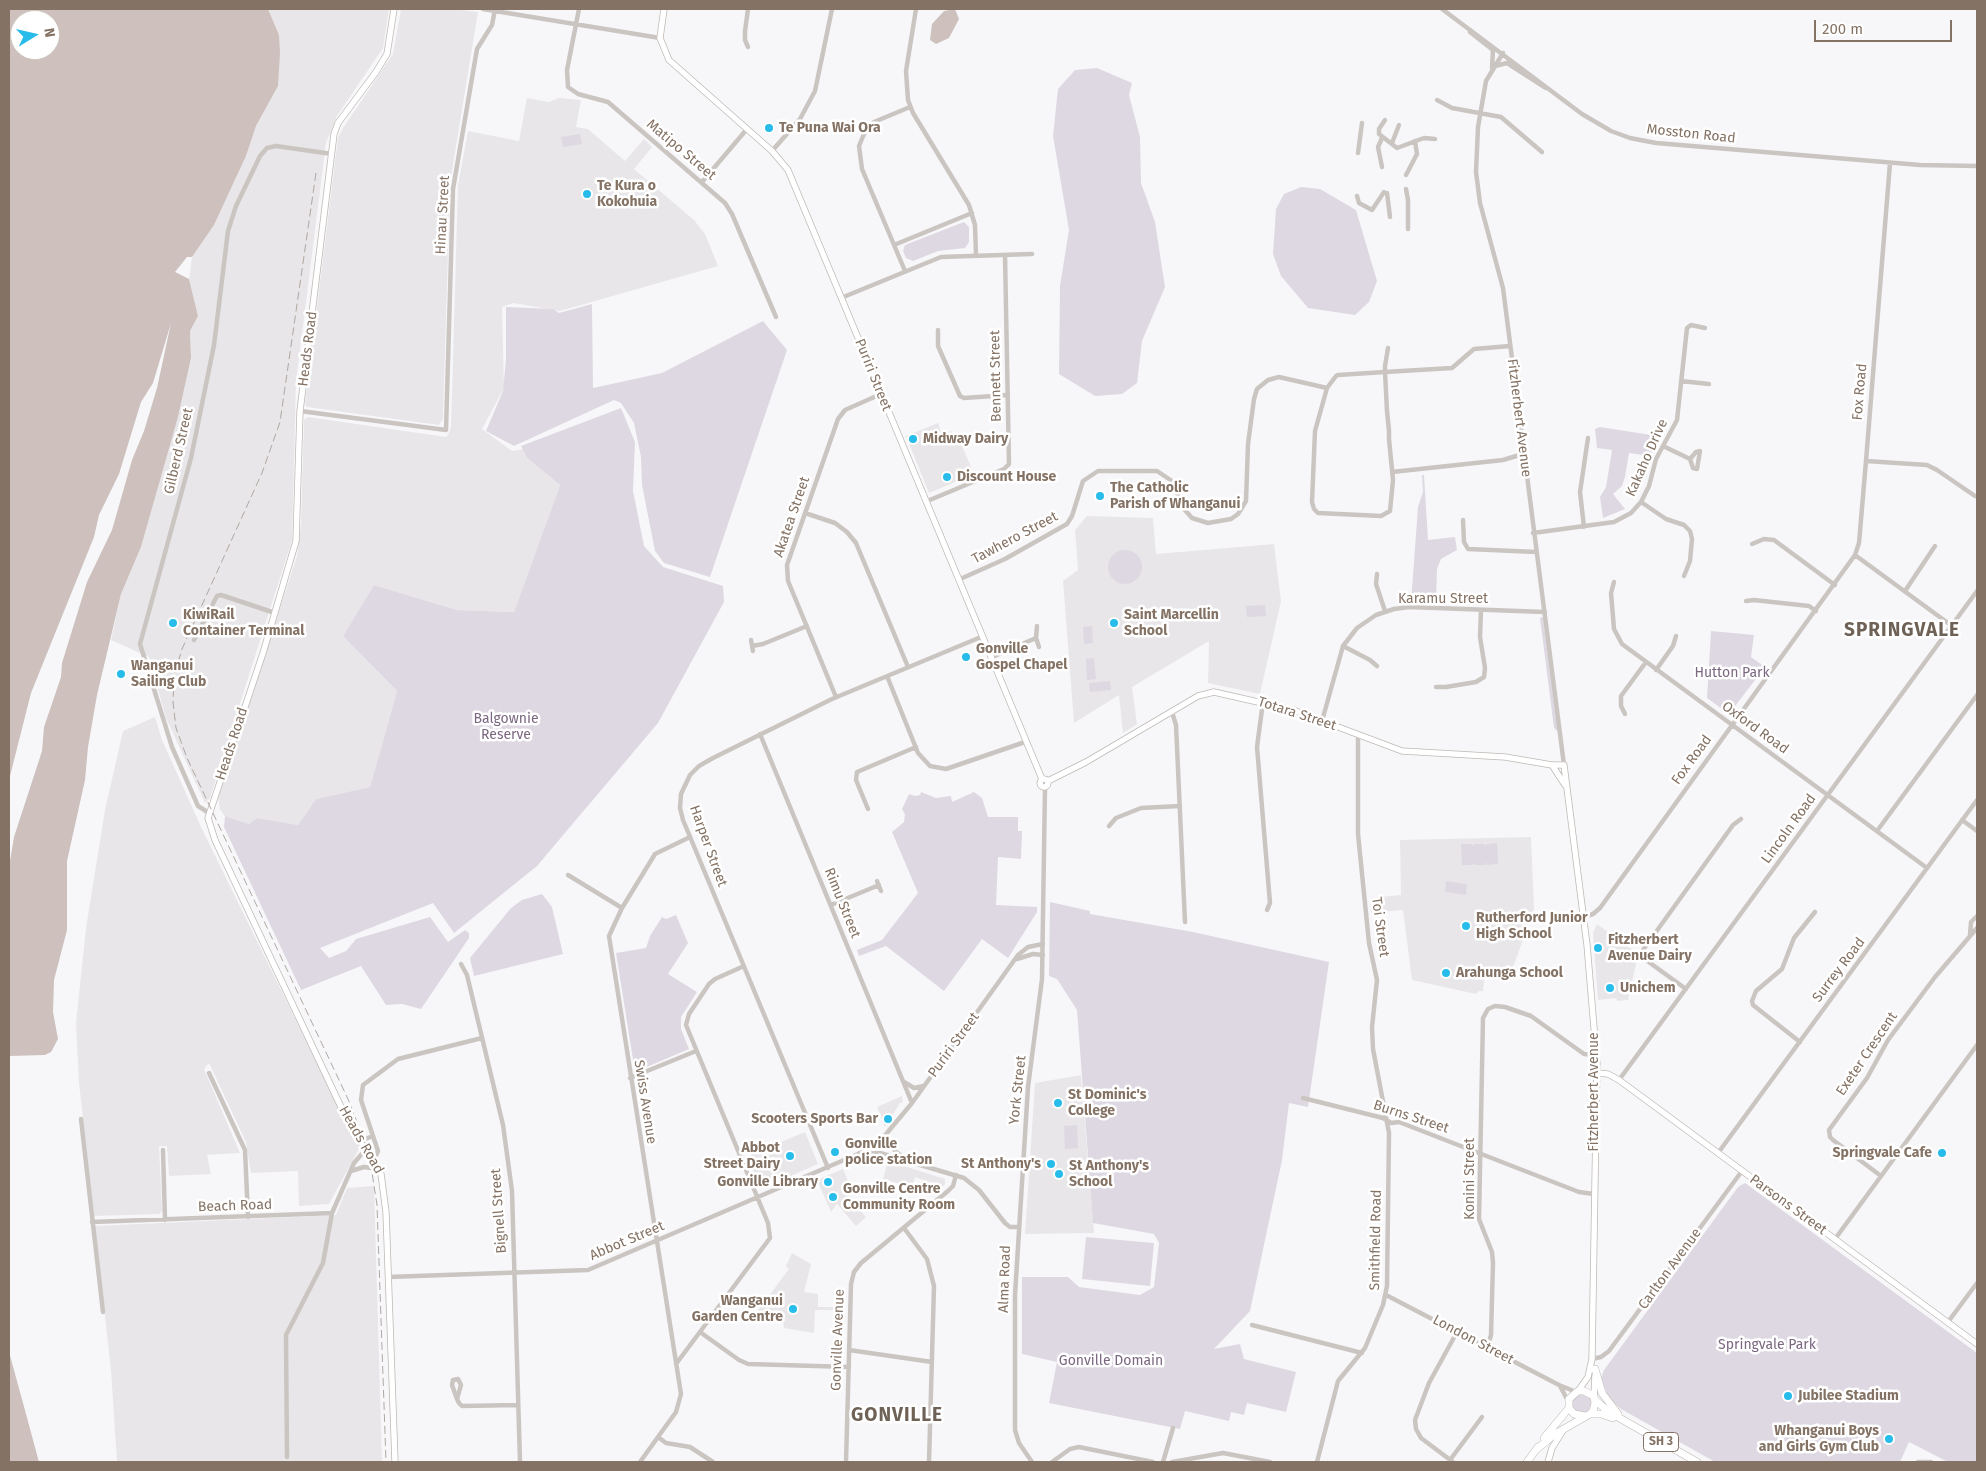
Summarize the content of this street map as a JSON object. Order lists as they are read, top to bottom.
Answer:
{
  "streets": {
    "highway": ["SH 3"],
    "main road": [
      "Heads Road",
      "Puriri Street",
      "Fitzherbert Avenue",
      "Totara Street",
      "Parsons Street"
    ],
    "street": [
      "Mosston Road",
      "Matipo Street",
      "Hinau Street",
      "Bennett Street",
      "Fox Road",
      "Gilberd Street",
      "Kakaho Drive",
      "Akatea Street",
      "Tawhero Street",
      "Karamu Street",
      "Oxford Road",
      "Lincoln Road",
      "Harper Street",
      "Rimu Street",
      "Toi Street",
      "Surrey Road",
      "Exeter Crescent",
      "York Street",
      "Swiss Avenue",
      "Burns Street",
      "Konini Street",
      "Beach Road",
      "Bignell Street",
      "Smithfield Road",
      "Abbot Street",
      "Carlton Avenue",
      "Alma Road",
      "Gonville Avenue",
      "London Street"
    ]
  },
  "crossings": [
    ["Mosston Road", "Fox Road"],
    ["Mosston Road", "Fitzherbert Avenue"],
    ["Hinau Street", "Heads Road"],
    ["Heads Road", "Gilberd Street"],
    ["Heads Road", "Abbot Street"],
    ["Puriri Street", "Bennett Street"],
    ["Puriri Street", "Akatea Street"],
    ["Puriri Street", "Tawhero Street"],
    ["Puriri Street", "Totara Street"],
    ["Puriri Street", "Harper Street"],
    ["Puriri Street", "Rimu Street"],
    ["Puriri Street", "York Street"],
    ["Puriri Street", "Abbot Street"],
    ["Puriri Street", "Alma Road"],
    ["Fox Road", "Fitzherbert Avenue"],
    ["Fox Road", "Oxford Road"],
    ["Fitzherbert Avenue", "Kakaho Drive"],
    ["Fitzherbert Avenue", "Karamu Street"],
    ["Fitzherbert Avenue", "Totara Street"],
    ["Fitzherbert Avenue", "Burns Street"],
    ["Fitzherbert Avenue", "Konini Street"],
    ["Fitzherbert Avenue", "Parsons Street"],
    ["Fitzherbert Avenue", "Carlton Avenue"],
    ["Fitzherbert Avenue", "London Street"],
    ["Fitzherbert Avenue", "SH 3"],
    ["Akatea Street", "Harper Street"],
    ["Karamu Street", "Totara Street"],
    ["Totara Street", "Toi Street"],
    ["Oxford Road", "Lincoln Road"],
    ["Oxford Road", "Surrey Road"],
    ["Lincoln Road", "Parsons Street"],
    ["Harper Street", "Rimu Street"],
    ["Harper Street", "Swiss Avenue"],
    ["Harper Street", "Abbot Street"],
    ["Toi Street", "Burns Street"],
    ["Toi Street", "Smithfield Road"],
    ["Surrey Road", "Parsons Street"],
    ["York Street", "Alma Road"],
    ["Swiss Avenue", "Abbot Street"],
    ["Burns Street", "Konini Street"],
    ["Burns Street", "Smithfield Road"],
    ["Konini Street", "London Street"],
    ["Parsons Street", "Carlton Avenue"],
    ["Bignell Street", "Abbot Street"],
    ["Smithfield Road", "London Street"],
    ["Abbot Street", "Alma Road"],
    ["Alma Road", "Gonville Avenue"],
    ["London Street", "SH 3"]
  ],
  "districts": ["SPRINGVALE", "GONVILLE"],
  "parks": [
    "Hutton Park",
    "Balgownie Reserve",
    "Springvale Park",
    "Gonville Domain"
  ],
  "places": [
    "Te Puna Wai Ora",
    "Te Kura o Kokohuia",
    "Midway Dairy",
    "Discount House",
    "The Catholic Parish of Whanganui",
    "KiwiRail Container Terminal",
    "Saint Marcellin School",
    "Gonville Gospel Chapel",
    "Wanganui Sailing Club",
    "Rutherford Junior High School",
    "Fitzherbert Avenue Dairy",
    "Arahunga School",
    "Unichem",
    "St Dominic's College",
    "Scooters Sports Bar",
    "Gonville police station",
    "Springvale Cafe",
    "Abbot Street Dairy",
    "St Anthony's",
    "St Anthony's School",
    "Gonville Library",
    "Gonville Centre Community Room",
    "Wanganui Garden Centre",
    "Jubilee Stadium",
    "Whanganui Boys and Girls Gym Club"
  ],
  "scale_bar": "200 m",
  "north": "right"
}
